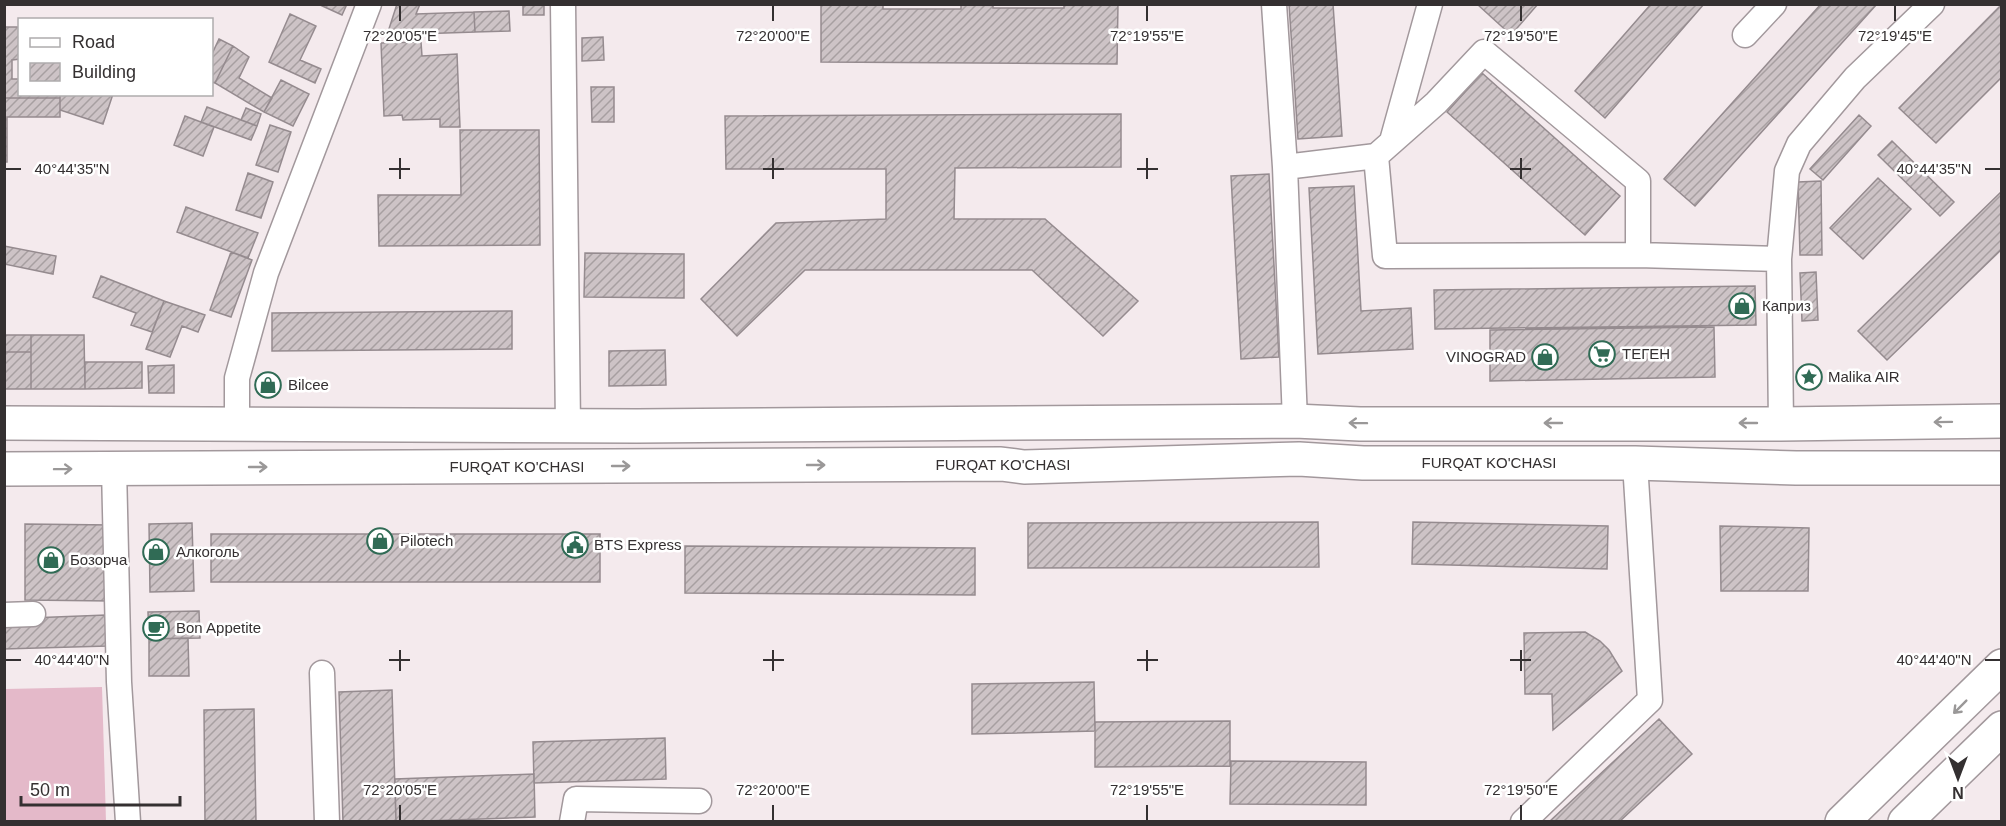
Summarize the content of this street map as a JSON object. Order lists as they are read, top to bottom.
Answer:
{
  "streets": {
    "main road": ["FURQAT KO'CHASI"]
  },
  "places": {
    "shop": [
      "Каприз",
      "VINOGRAD",
      "Bilcee",
      "Pilotech",
      "Алкоголь",
      "Бозорча"
    ],
    "supermarket": ["ТЕГЕН"],
    "place": ["Malika AIR"],
    "public building": ["BTS Express"],
    "cafe": ["Bon Appetite"]
  },
  "legend": ["Road", "Building"],
  "scale_bar": "50 m",
  "north": "bottom",
  "coordinates": [
    "72°20'05\"E",
    "72°20'00\"E",
    "72°19'55\"E",
    "72°19'50\"E",
    "72°19'45\"E",
    "40°44'35\"N",
    "40°44'40\"N"
  ]
}
